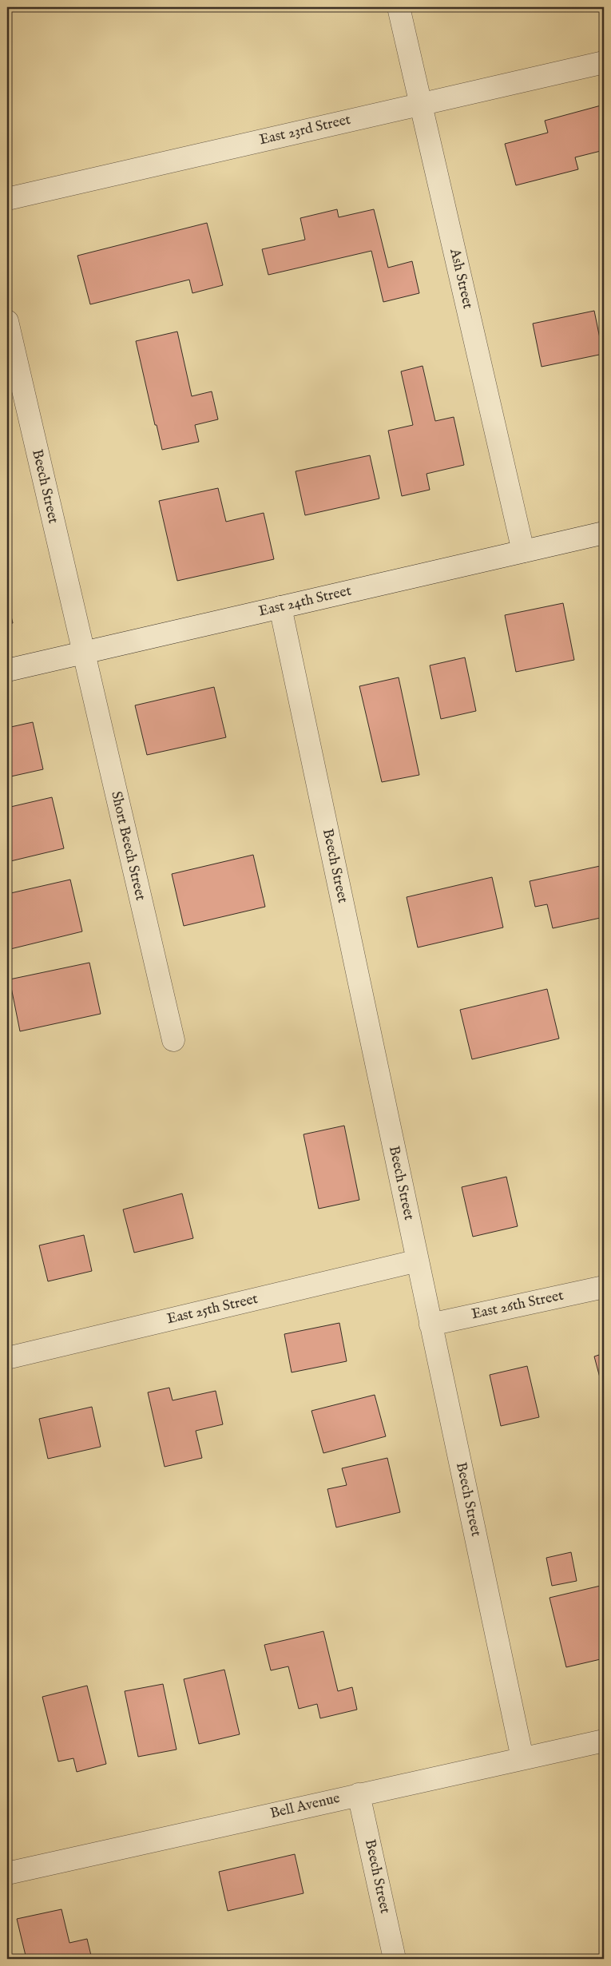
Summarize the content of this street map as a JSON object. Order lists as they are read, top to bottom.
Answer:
{
  "streets": {
    "street": [
      "East 23rd Street",
      "Ash Street",
      "Beech Street",
      "East 24th Street",
      "Short Beech Street",
      "East 26th Street",
      "East 25th Street",
      "Bell Avenue"
    ]
  },
  "crossings": [
    ["East 23rd Street", "Ash Street"],
    ["Ash Street", "East 24th Street"],
    ["Beech Street", "East 24th Street"],
    ["Beech Street", "Short Beech Street"],
    ["Beech Street", "East 26th Street"],
    ["Beech Street", "East 25th Street"],
    ["Beech Street", "Bell Avenue"],
    ["East 24th Street", "Short Beech Street"]
  ]
}
